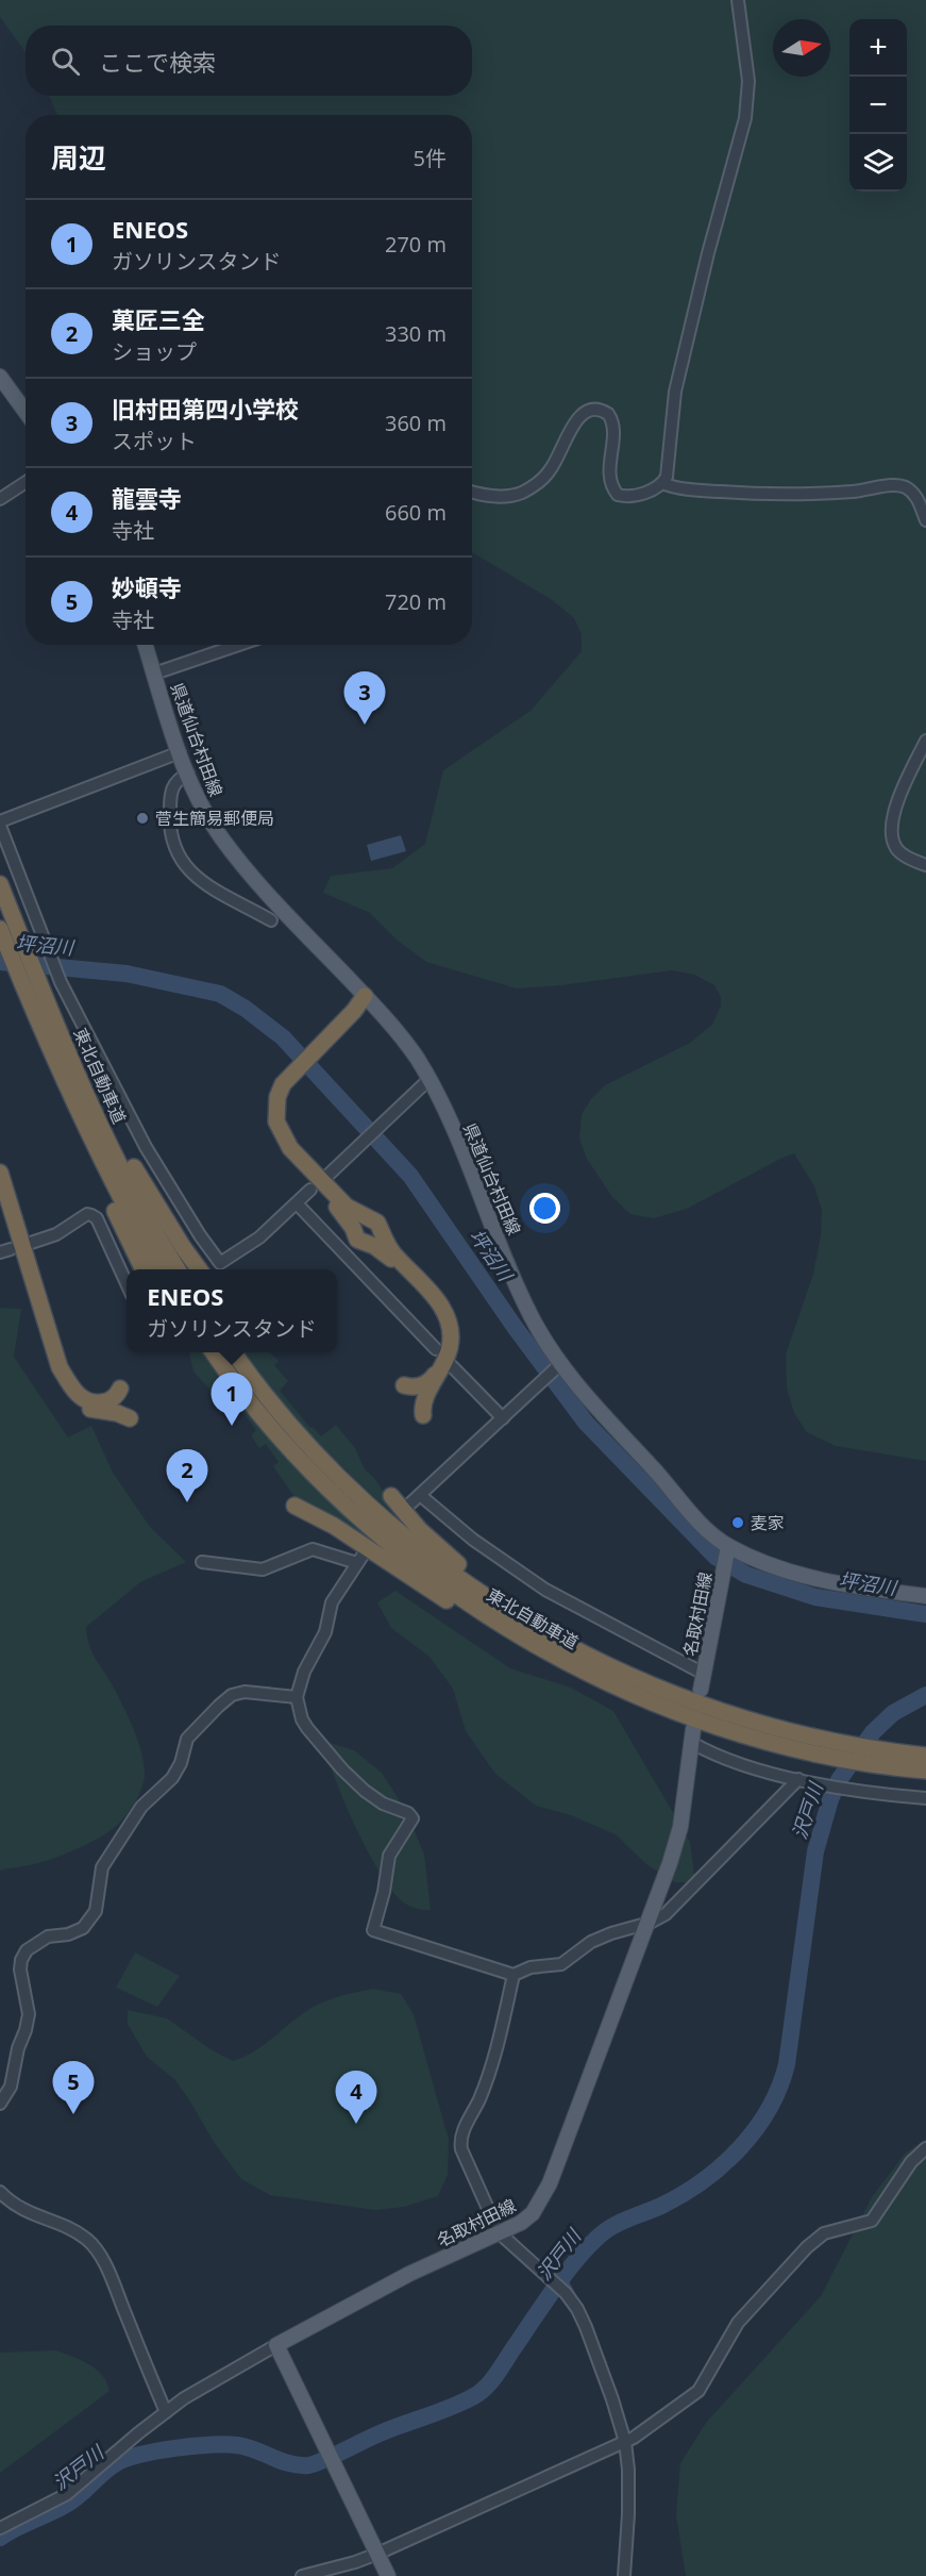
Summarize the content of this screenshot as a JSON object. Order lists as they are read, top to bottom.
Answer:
{
  "streets": {
    "highway": ["東北自動車道"],
    "main road": ["県道仙台村田線", "名取村田線"]
  },
  "crossings": [
    ["県道仙台村田線", "名取村田線"]
  ],
  "water": ["坪沼川", "沢戸川"],
  "places": ["菅生簡易郵便局", "麦家"],
  "north": "right",
  "page": {
    "map_buttons": ["+", "−"],
    "search": "ここで検索",
    "heading": ["周辺", "5件"],
    "list": [
      {
        "mark": "1",
        "name": "ENEOS",
        "note": "ガソリンスタンド",
        "value": "270 m"
      },
      {
        "mark": "2",
        "name": "菓匠三全",
        "note": "ショップ",
        "value": "330 m"
      },
      {
        "mark": "3",
        "name": "旧村田第四小学校",
        "note": "スポット",
        "value": "360 m"
      },
      {
        "mark": "4",
        "name": "龍雲寺",
        "note": "寺社",
        "value": "660 m"
      },
      {
        "mark": "5",
        "name": "妙頓寺",
        "note": "寺社",
        "value": "720 m"
      }
    ],
    "pins": [
      "3",
      "1",
      "2",
      "5",
      "4"
    ],
    "popup": ["ENEOS", "ガソリンスタンド"]
  }
}
